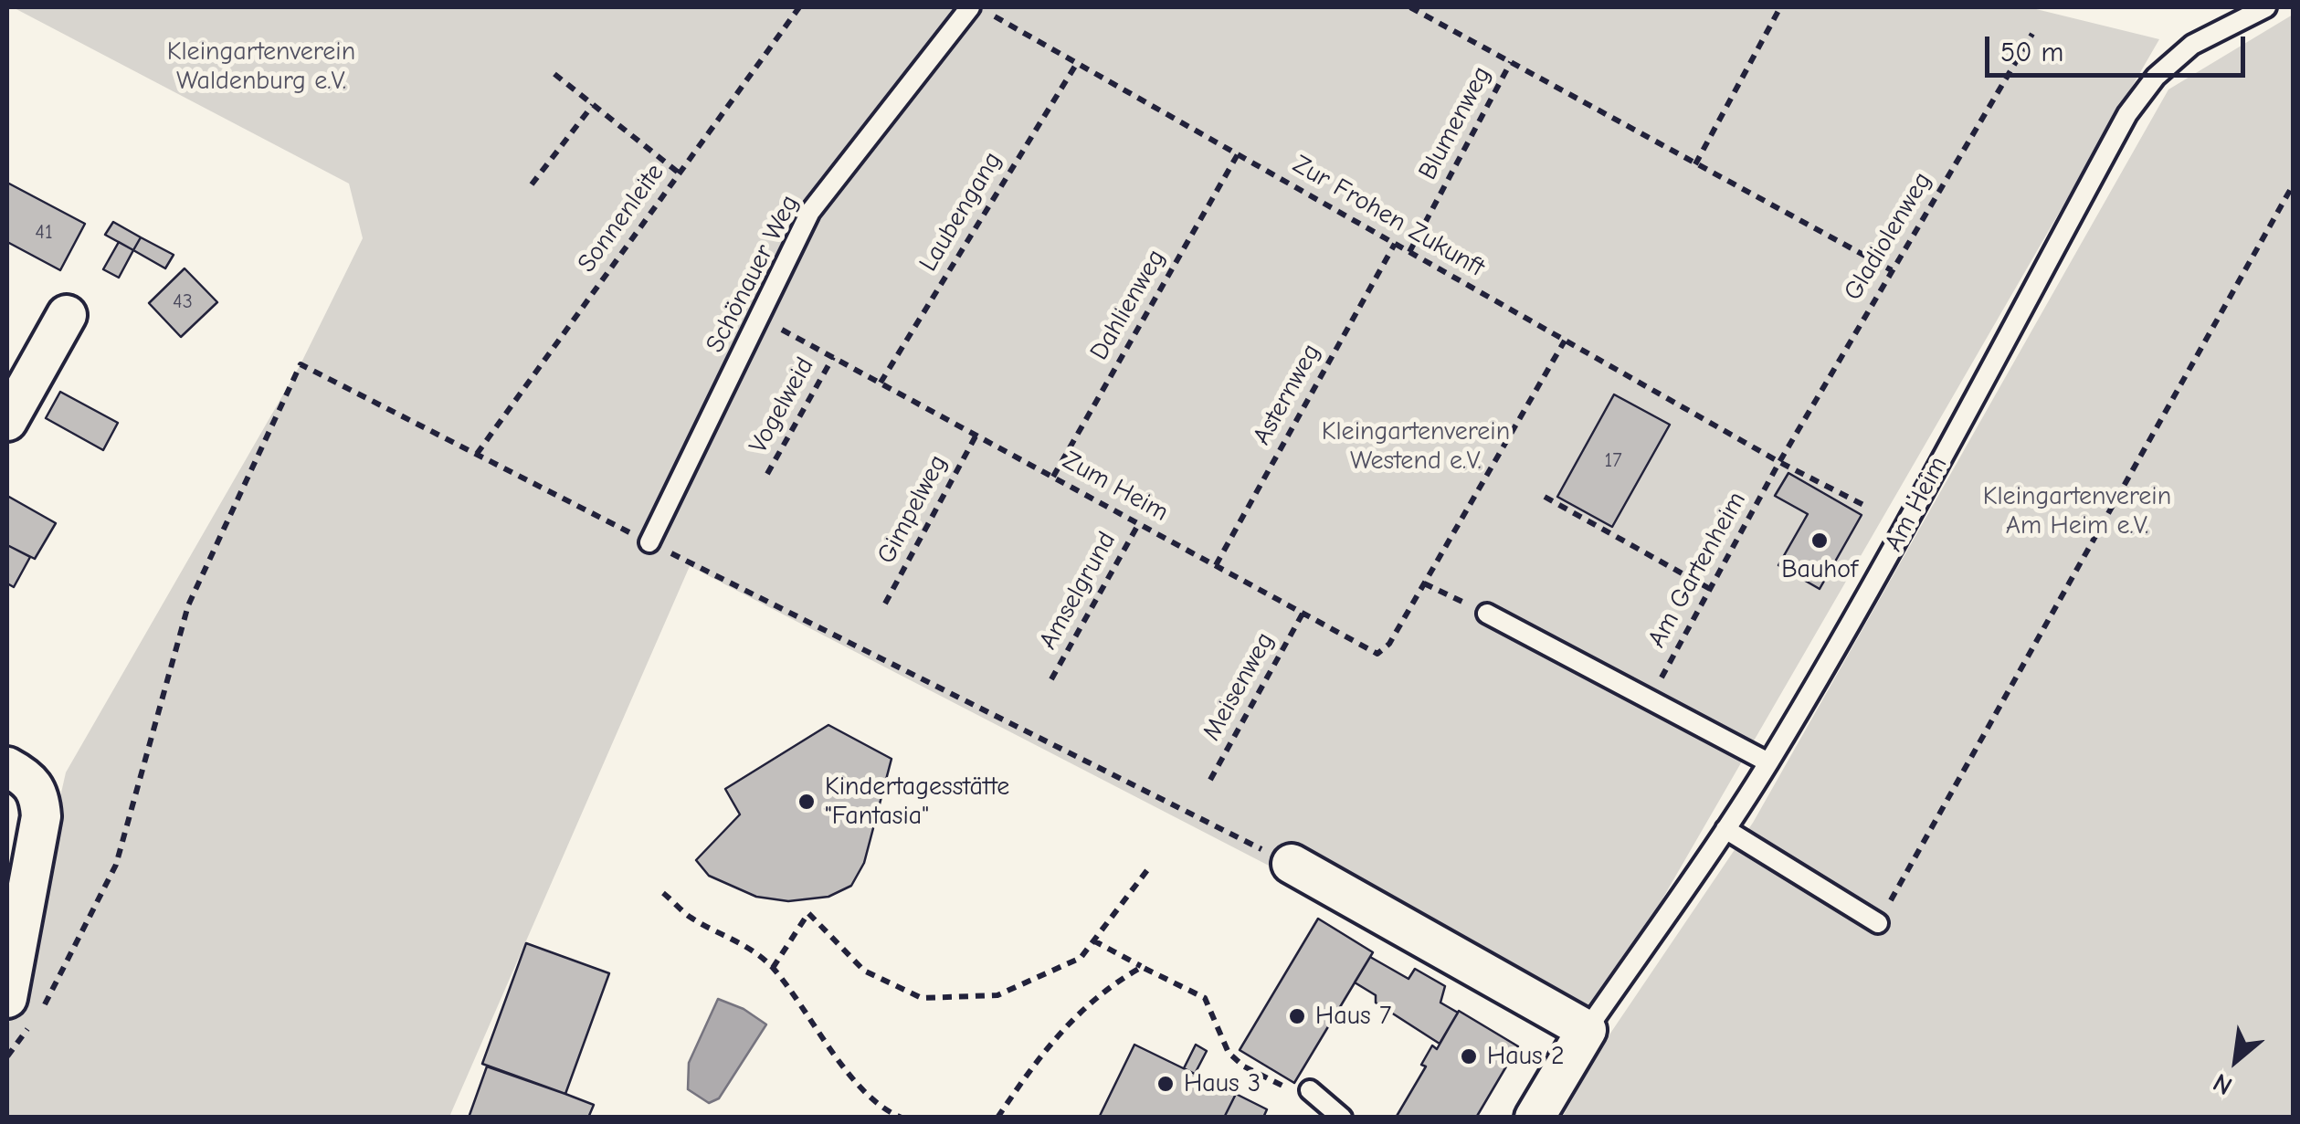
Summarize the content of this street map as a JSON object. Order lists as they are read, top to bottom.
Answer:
{
  "streets": {
    "street": ["Am Heim"],
    "lane": ["Schönauer Weg"],
    "path": [
      "Blumenweg",
      "Laubengang",
      "Zur Frohen Zukunft",
      "Sonnenleite",
      "Gladiolenweg",
      "Dahlienweg",
      "Asternweg",
      "Vogelweid",
      "Zum Heim",
      "Gimpelweg",
      "Am Gartenheim",
      "Amselgrund",
      "Meisenweg"
    ]
  },
  "crossings": [
    ["Blumenweg", "Zur Frohen Zukunft"],
    ["Laubengang", "Zur Frohen Zukunft"],
    ["Laubengang", "Zum Heim"],
    ["Zur Frohen Zukunft", "Gladiolenweg"],
    ["Zur Frohen Zukunft", "Dahlienweg"],
    ["Zur Frohen Zukunft", "Asternweg"],
    ["Zur Frohen Zukunft", "Am Gartenheim"],
    ["Gladiolenweg", "Am Gartenheim"],
    ["Schönauer Weg", "Zum Heim"],
    ["Dahlienweg", "Zum Heim"],
    ["Asternweg", "Zum Heim"],
    ["Vogelweid", "Zum Heim"],
    ["Zum Heim", "Gimpelweg"],
    ["Zum Heim", "Amselgrund"],
    ["Zum Heim", "Meisenweg"]
  ],
  "parks": ["Kleingartenverein Waldenburg e.V.", "Kleingartenverein Westend e.V.", "Kleingartenverein Am Heim e.V."],
  "places": [
    "Bauhof",
    "Kindertagesstätte \"Fantasia\"",
    "Haus 7",
    "Haus 2",
    "Haus 3"
  ],
  "house_numbers": ["41", "43", "17"],
  "scale_bar": "50 m",
  "north": "bottom left"
}
